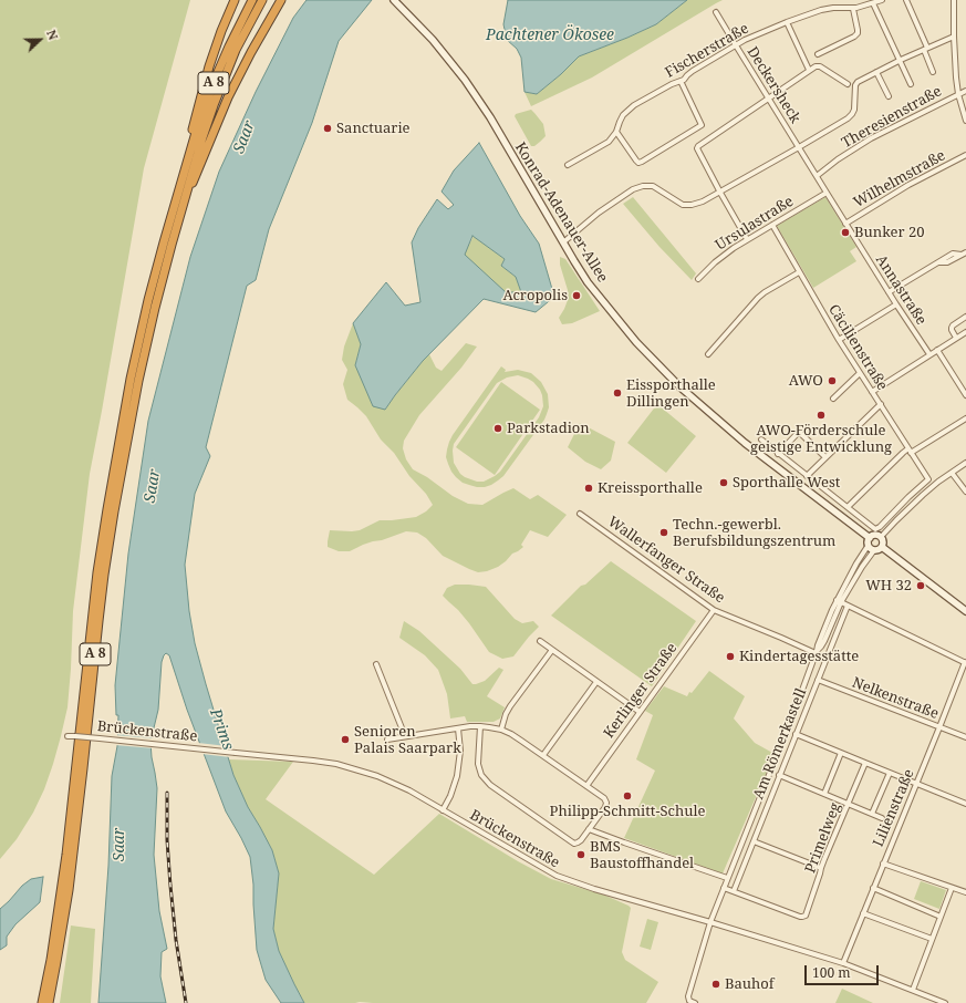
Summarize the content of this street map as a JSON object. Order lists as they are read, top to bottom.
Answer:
{
  "streets": {
    "highway": ["A 8"],
    "street": [
      "Fischerstraße",
      "Deckersheck",
      "Theresienstraße",
      "Wilhelmstraße",
      "Konrad-Adenauer-Allee",
      "Ursulastraße",
      "Annastraße",
      "Cäcilienstraße",
      "Wallerfanger Straße",
      "Kerlinger Straße",
      "Nelkenstraße",
      "Brückenstraße",
      "Am Römerkastell",
      "Lilienstraße",
      "Primelweg"
    ]
  },
  "crossings": [
    ["Fischerstraße", "Deckersheck"],
    ["Deckersheck", "Annastraße"],
    ["Theresienstraße", "Annastraße"],
    ["Wilhelmstraße", "Annastraße"],
    ["Ursulastraße", "Annastraße"],
    ["Ursulastraße", "Cäcilienstraße"],
    ["Wallerfanger Straße", "Kerlinger Straße"],
    ["Nelkenstraße", "Am Römerkastell"],
    ["Nelkenstraße", "Lilienstraße"],
    ["Brückenstraße", "Lilienstraße"],
    ["Am Römerkastell", "Primelweg"]
  ],
  "water": ["Pachtener Ökosee", "Saar", "Prims"],
  "places": [
    "Sanctuarie",
    "Bunker 20",
    "Acropolis",
    "AWO",
    "Eissporthalle Dillingen",
    "AWO-Förderschule geistige Entwicklung",
    "Parkstadion",
    "Sporthalle West",
    "Kreissporthalle",
    "Techn.-gewerbl. Berufsbildungszentrum",
    "WH 32",
    "Kindertagesstätte",
    "Senioren Palais Saarpark",
    "Philipp-Schmitt-Schule",
    "BMS Baustoffhandel",
    "Bauhof"
  ],
  "scale_bar": "100 m",
  "north": "right"
}
